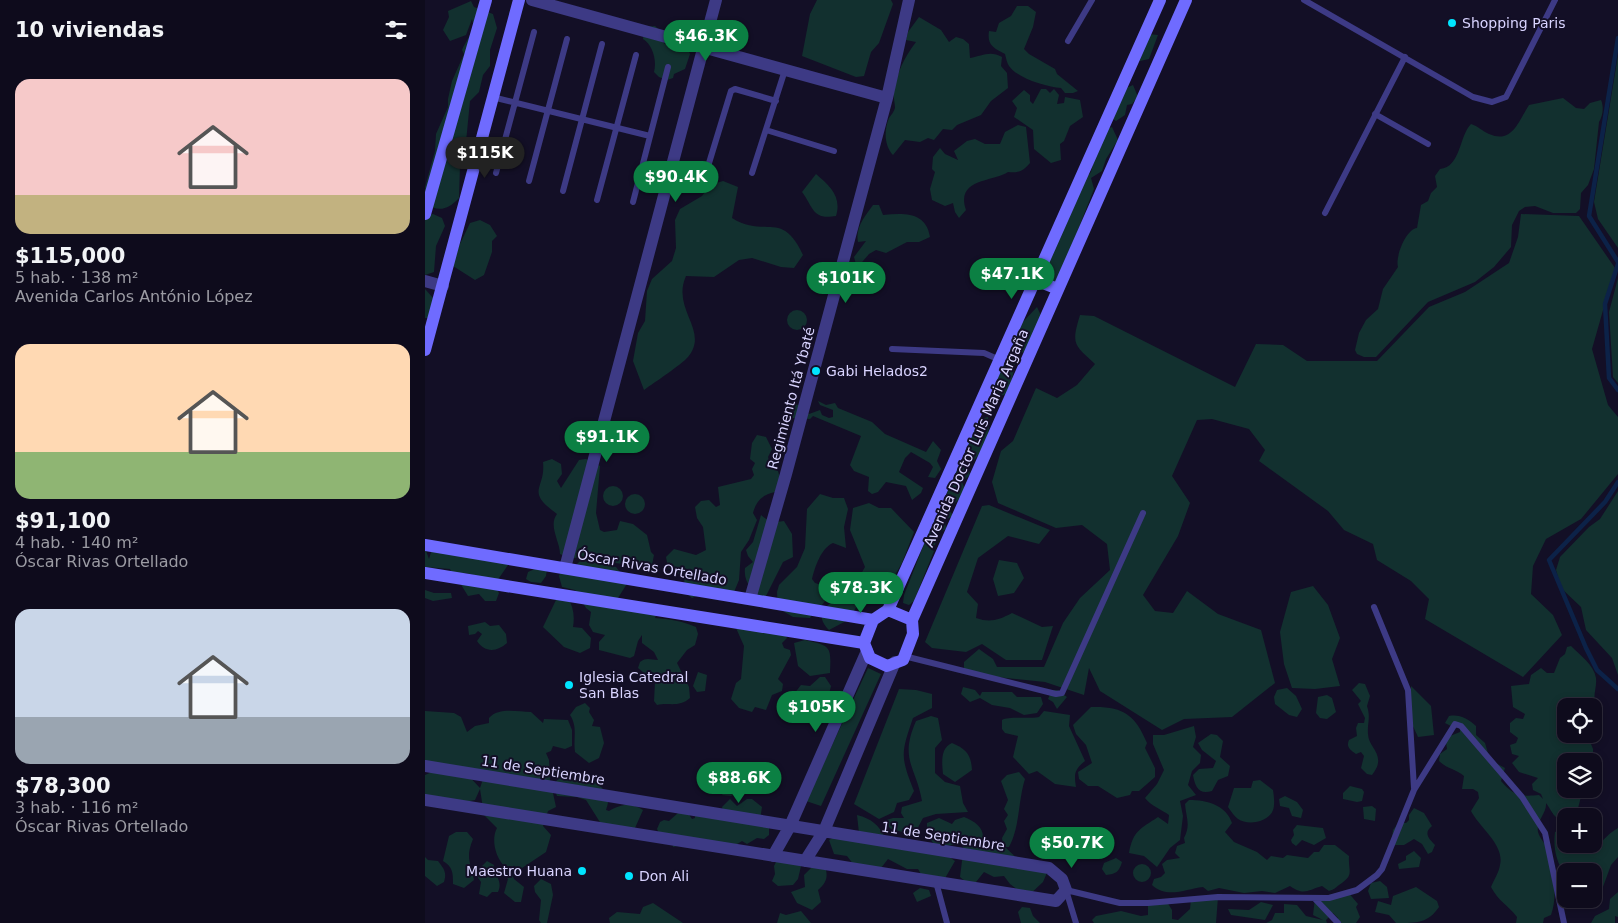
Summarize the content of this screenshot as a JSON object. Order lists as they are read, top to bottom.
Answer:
{
  "streets": {
    "street": [
      "Regimiento Itá Ybaté",
      "Avenida Doctor Luis Maria Argaña",
      "Óscar Rivas Ortellado",
      "11 de Septiembre"
    ]
  },
  "crossings": [
    ["Regimiento Itá Ybaté", "Óscar Rivas Ortellado"],
    ["Avenida Doctor Luis Maria Argaña", "Óscar Rivas Ortellado"]
  ],
  "places": [
    "Shopping Paris",
    "Gabi Helados2",
    "Iglesia Catedral San Blas",
    "Maestro Huana",
    "Don Ali"
  ],
  "page": {
    "heading": "10 viviendas",
    "price": [
      "$46.3K",
      "$115K",
      "$90.4K",
      "$47.1K",
      "$101K",
      "$91.1K",
      "$78.3K",
      "$105K",
      "$88.6K",
      "$50.7K"
    ],
    "list": [
      {
        "name": "$115,000",
        "note": "5 hab. · 138 m² · Avenida Carlos António López"
      },
      {
        "name": "$91,100",
        "note": "4 hab. · 140 m² · Óscar Rivas Ortellado"
      },
      {
        "name": "$78,300",
        "note": "3 hab. · 116 m² · Óscar Rivas Ortellado"
      }
    ],
    "map_buttons": ["+", "−"]
  }
}
